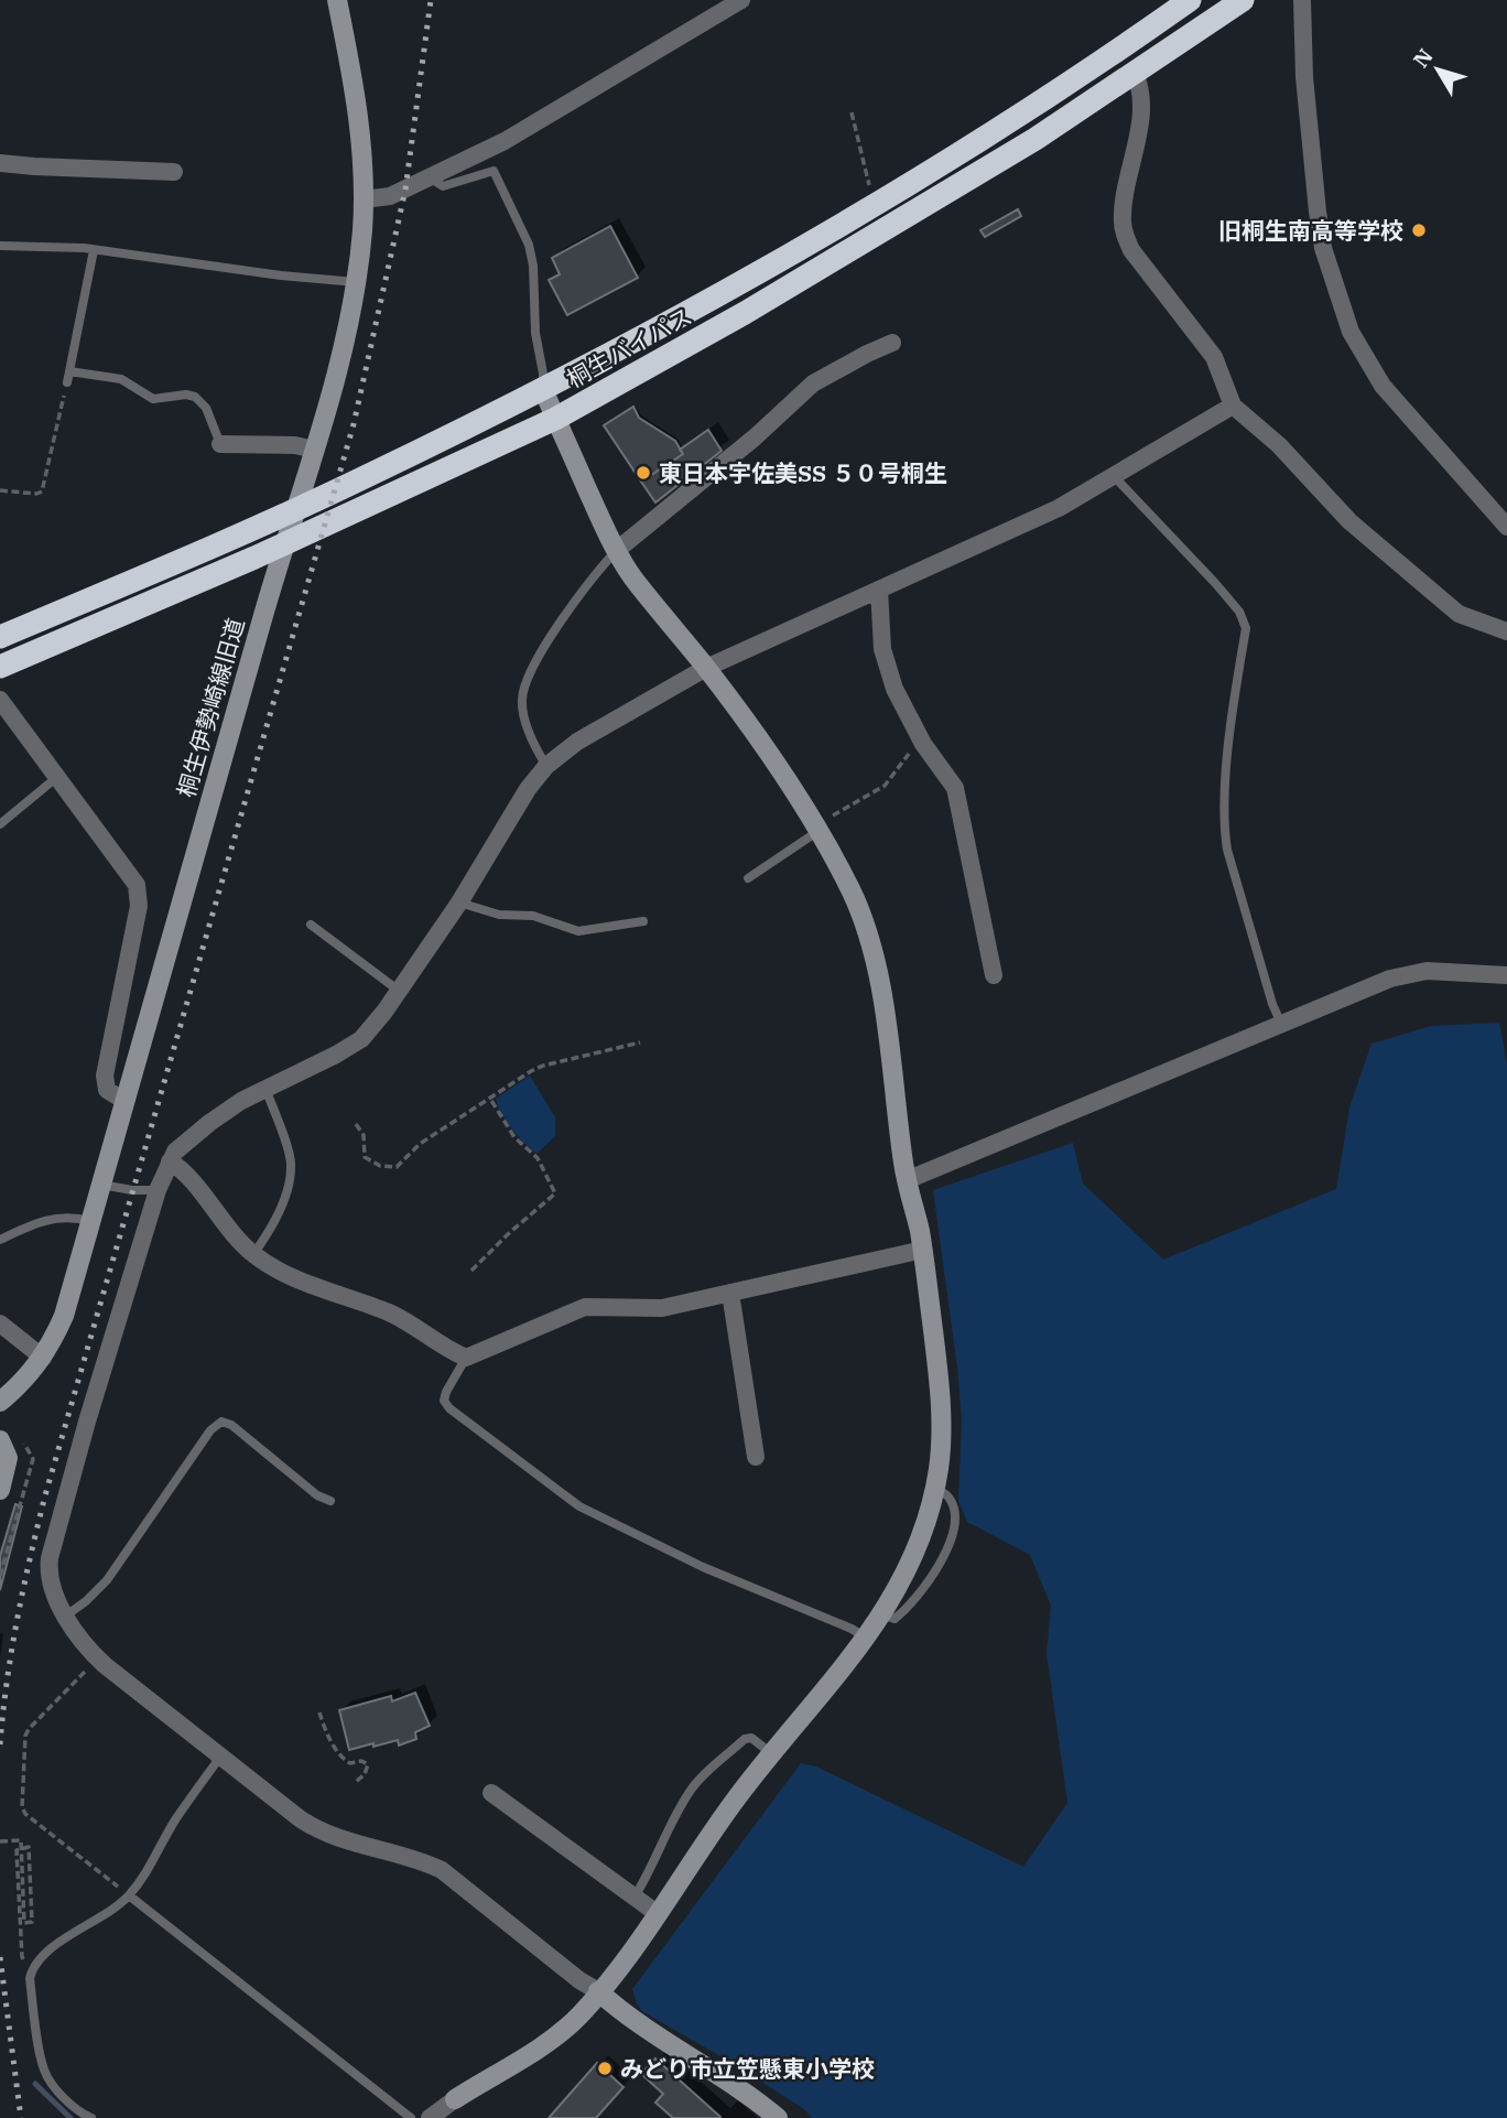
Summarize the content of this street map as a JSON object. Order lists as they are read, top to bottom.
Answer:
{
  "streets": {
    "highway": ["桐生バイパス"],
    "street": ["桐生伊勢崎線旧道"]
  },
  "places": ["旧桐生南高等学校", "東日本宇佐美SS ５０号桐生", "みどり市立笠懸東小学校"],
  "north": "top left"
}
